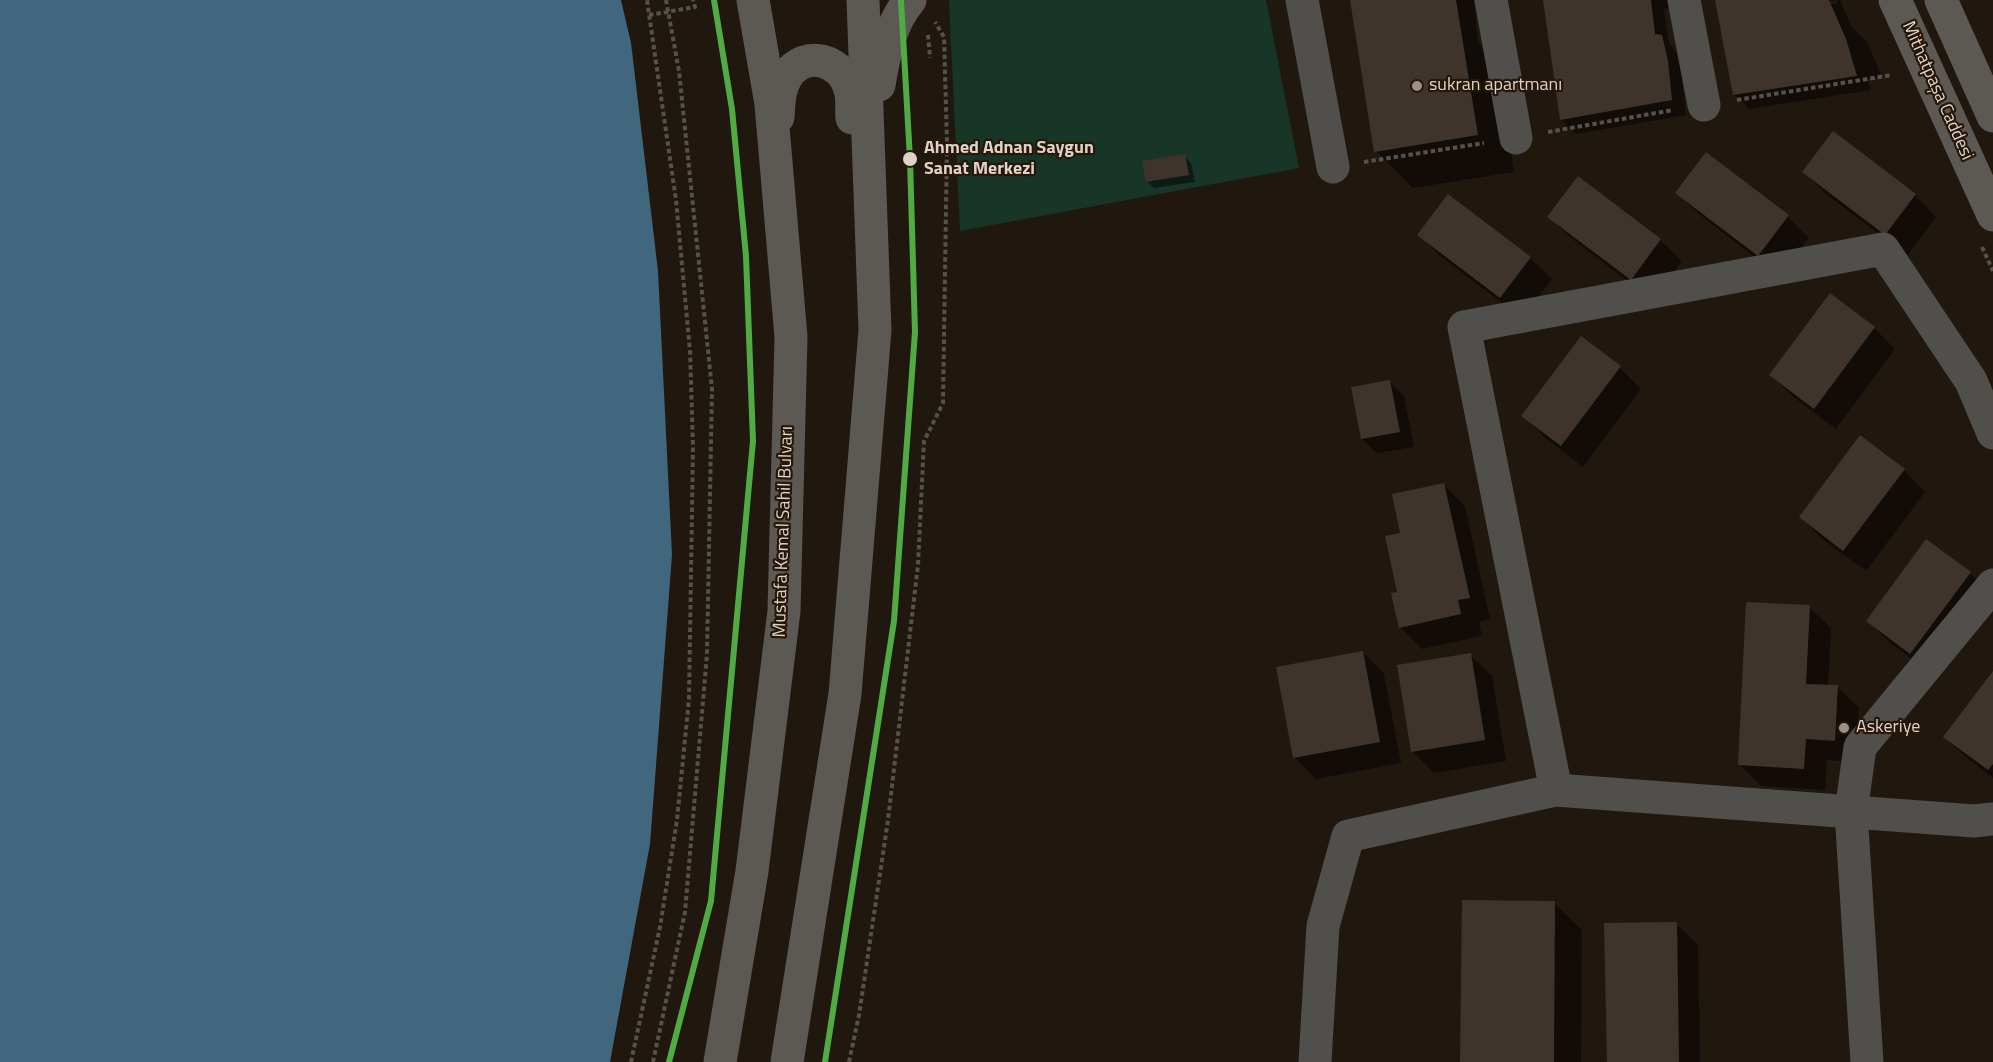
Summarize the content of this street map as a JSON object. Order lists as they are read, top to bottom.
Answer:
{
  "streets": {
    "main road": ["Mithatpaşa Caddesi", "Mustafa Kemal Sahil Bulvarı"]
  },
  "places": ["sukran apartmanı", "Ahmed Adnan Saygun Sanat Merkezi", "Askeriye"]
}
